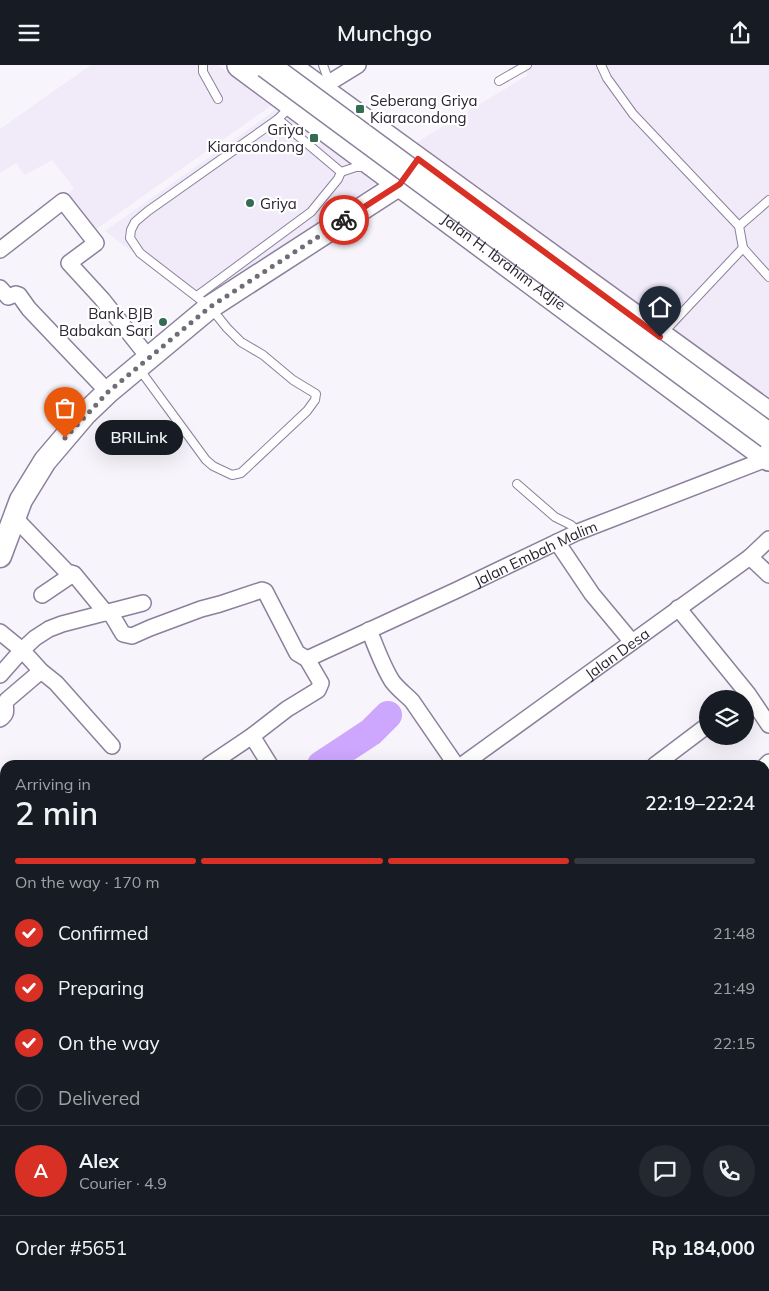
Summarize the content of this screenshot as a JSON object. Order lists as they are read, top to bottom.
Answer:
{
  "streets": {
    "main road": ["Jalan H. Ibrahim Adjie"],
    "street": ["Jalan Embah Malim", "Jalan Desa"]
  },
  "crossings": [
    ["Jalan H. Ibrahim Adjie", "Jalan Embah Malim"]
  ],
  "places": {
    "transit": ["Seberang Griya Kiaracondong", "Griya Kiaracondong"],
    "other": ["Griya", "Bank BJB Babakan Sari", "BRILink"]
  },
  "page": {
    "header": "Munchgo",
    "bubble": "BRILink",
    "heading": ["2 min", "Arriving in", "22:19–22:24"],
    "panel": [
      "Alex",
      "Courier · 4.9",
      "Order #5651",
      "Rp 184,000"
    ],
    "bar": "On the way · 170 m",
    "list": [
      ["Confirmed", "21:48"],
      ["Preparing", "21:49"],
      ["On the way", "22:15"],
      "Delivered"
    ],
    "round": "A"
  }
}
